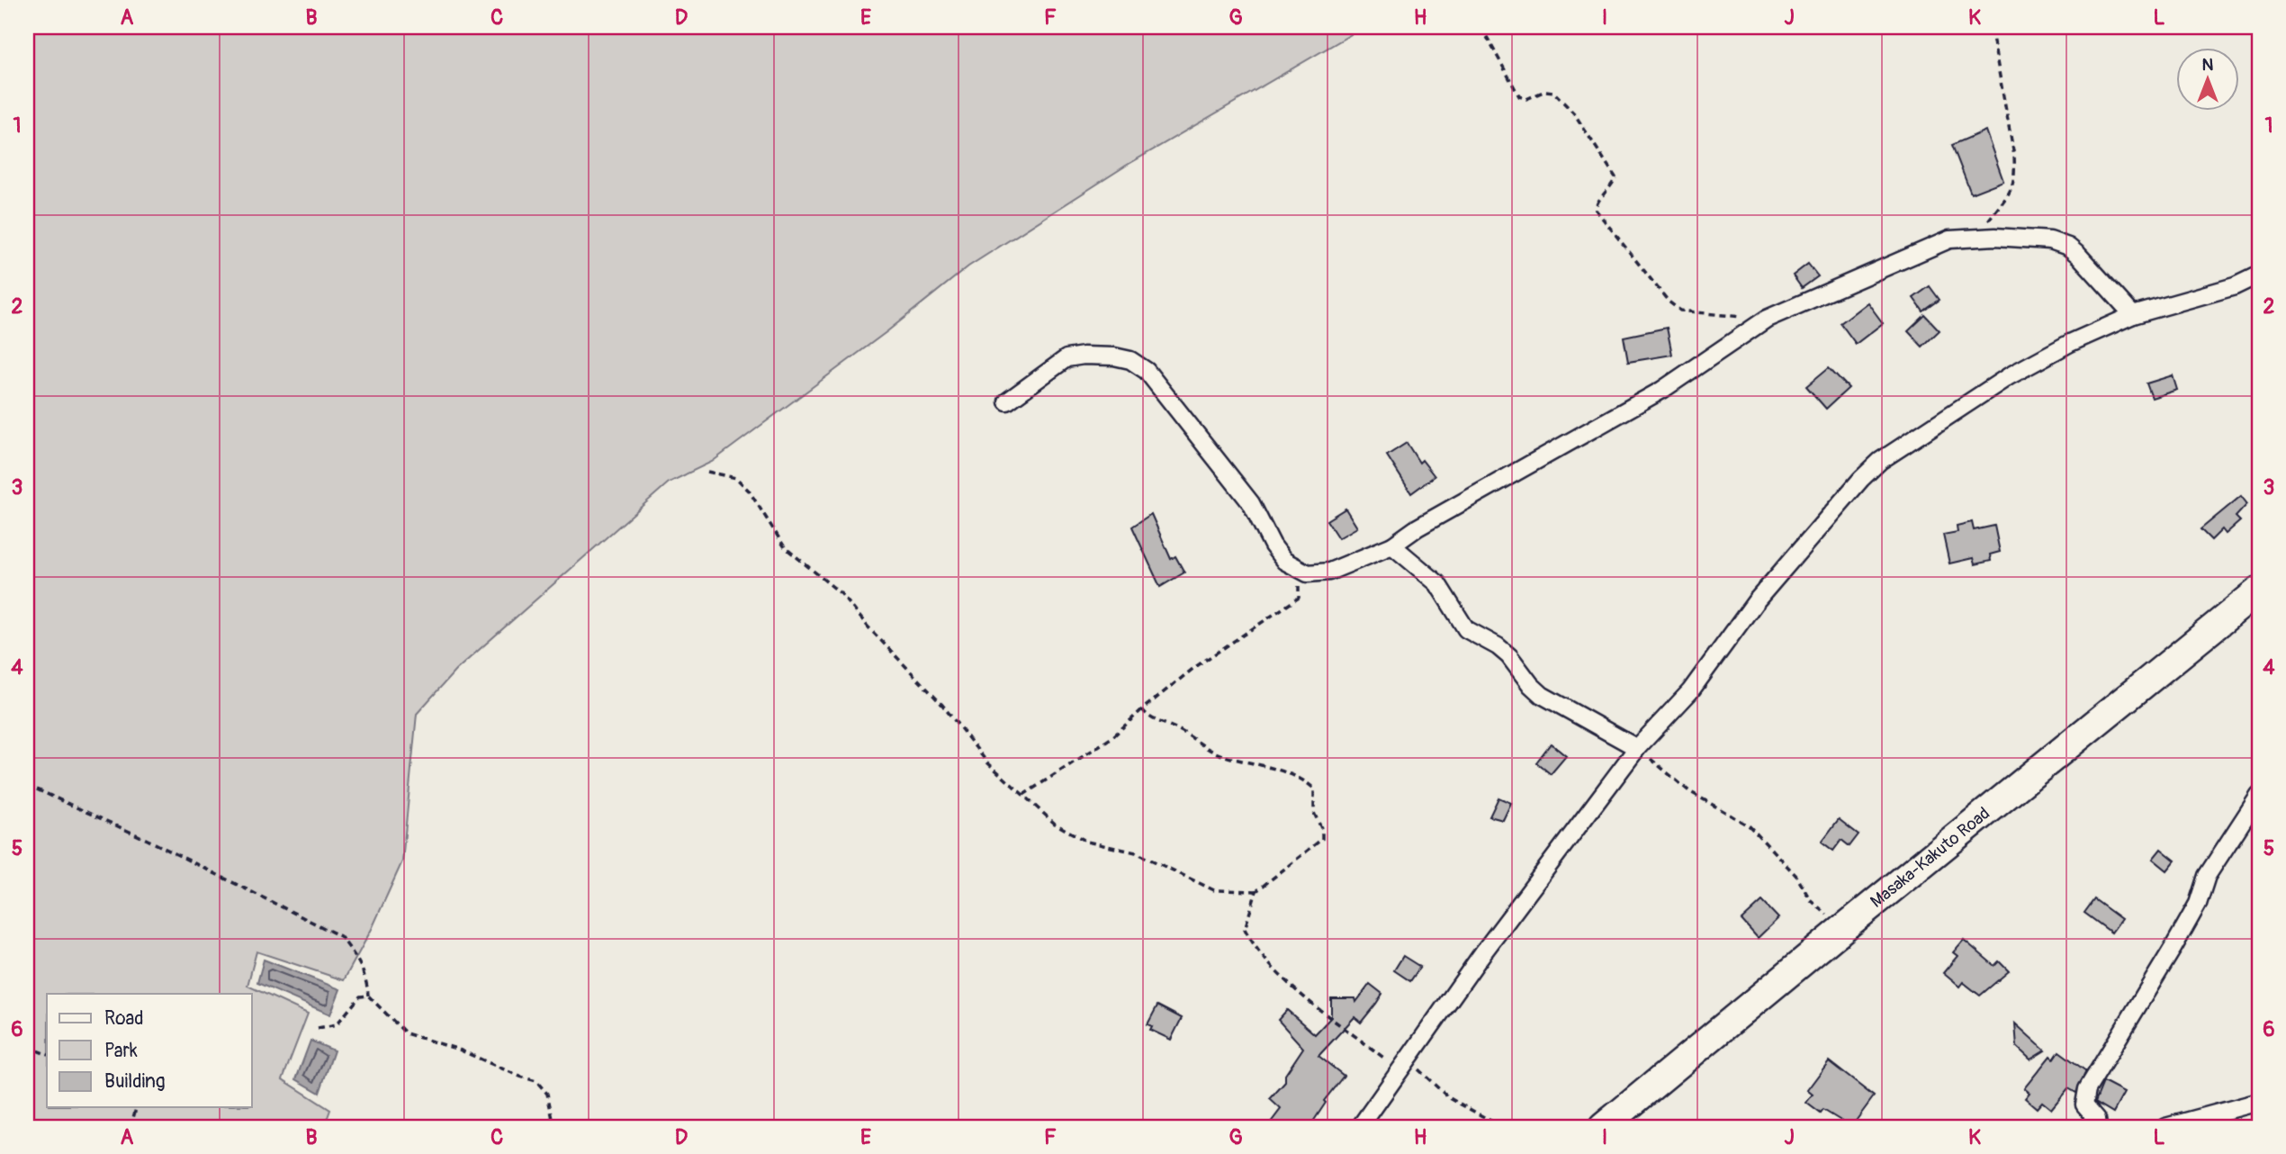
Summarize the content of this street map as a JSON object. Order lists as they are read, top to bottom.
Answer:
{
  "streets": {
    "highway": ["Masaka-Kakuto Road"]
  },
  "legend": ["Road", "Park", "Building"],
  "north": "top",
  "grid": {
    "columns": [
      "A",
      "B",
      "C",
      "D",
      "E",
      "F",
      "G",
      "H",
      "I",
      "J",
      "K",
      "L"
    ],
    "rows": [
      "1",
      "2",
      "3",
      "4",
      "5",
      "6"
    ]
  }
}
